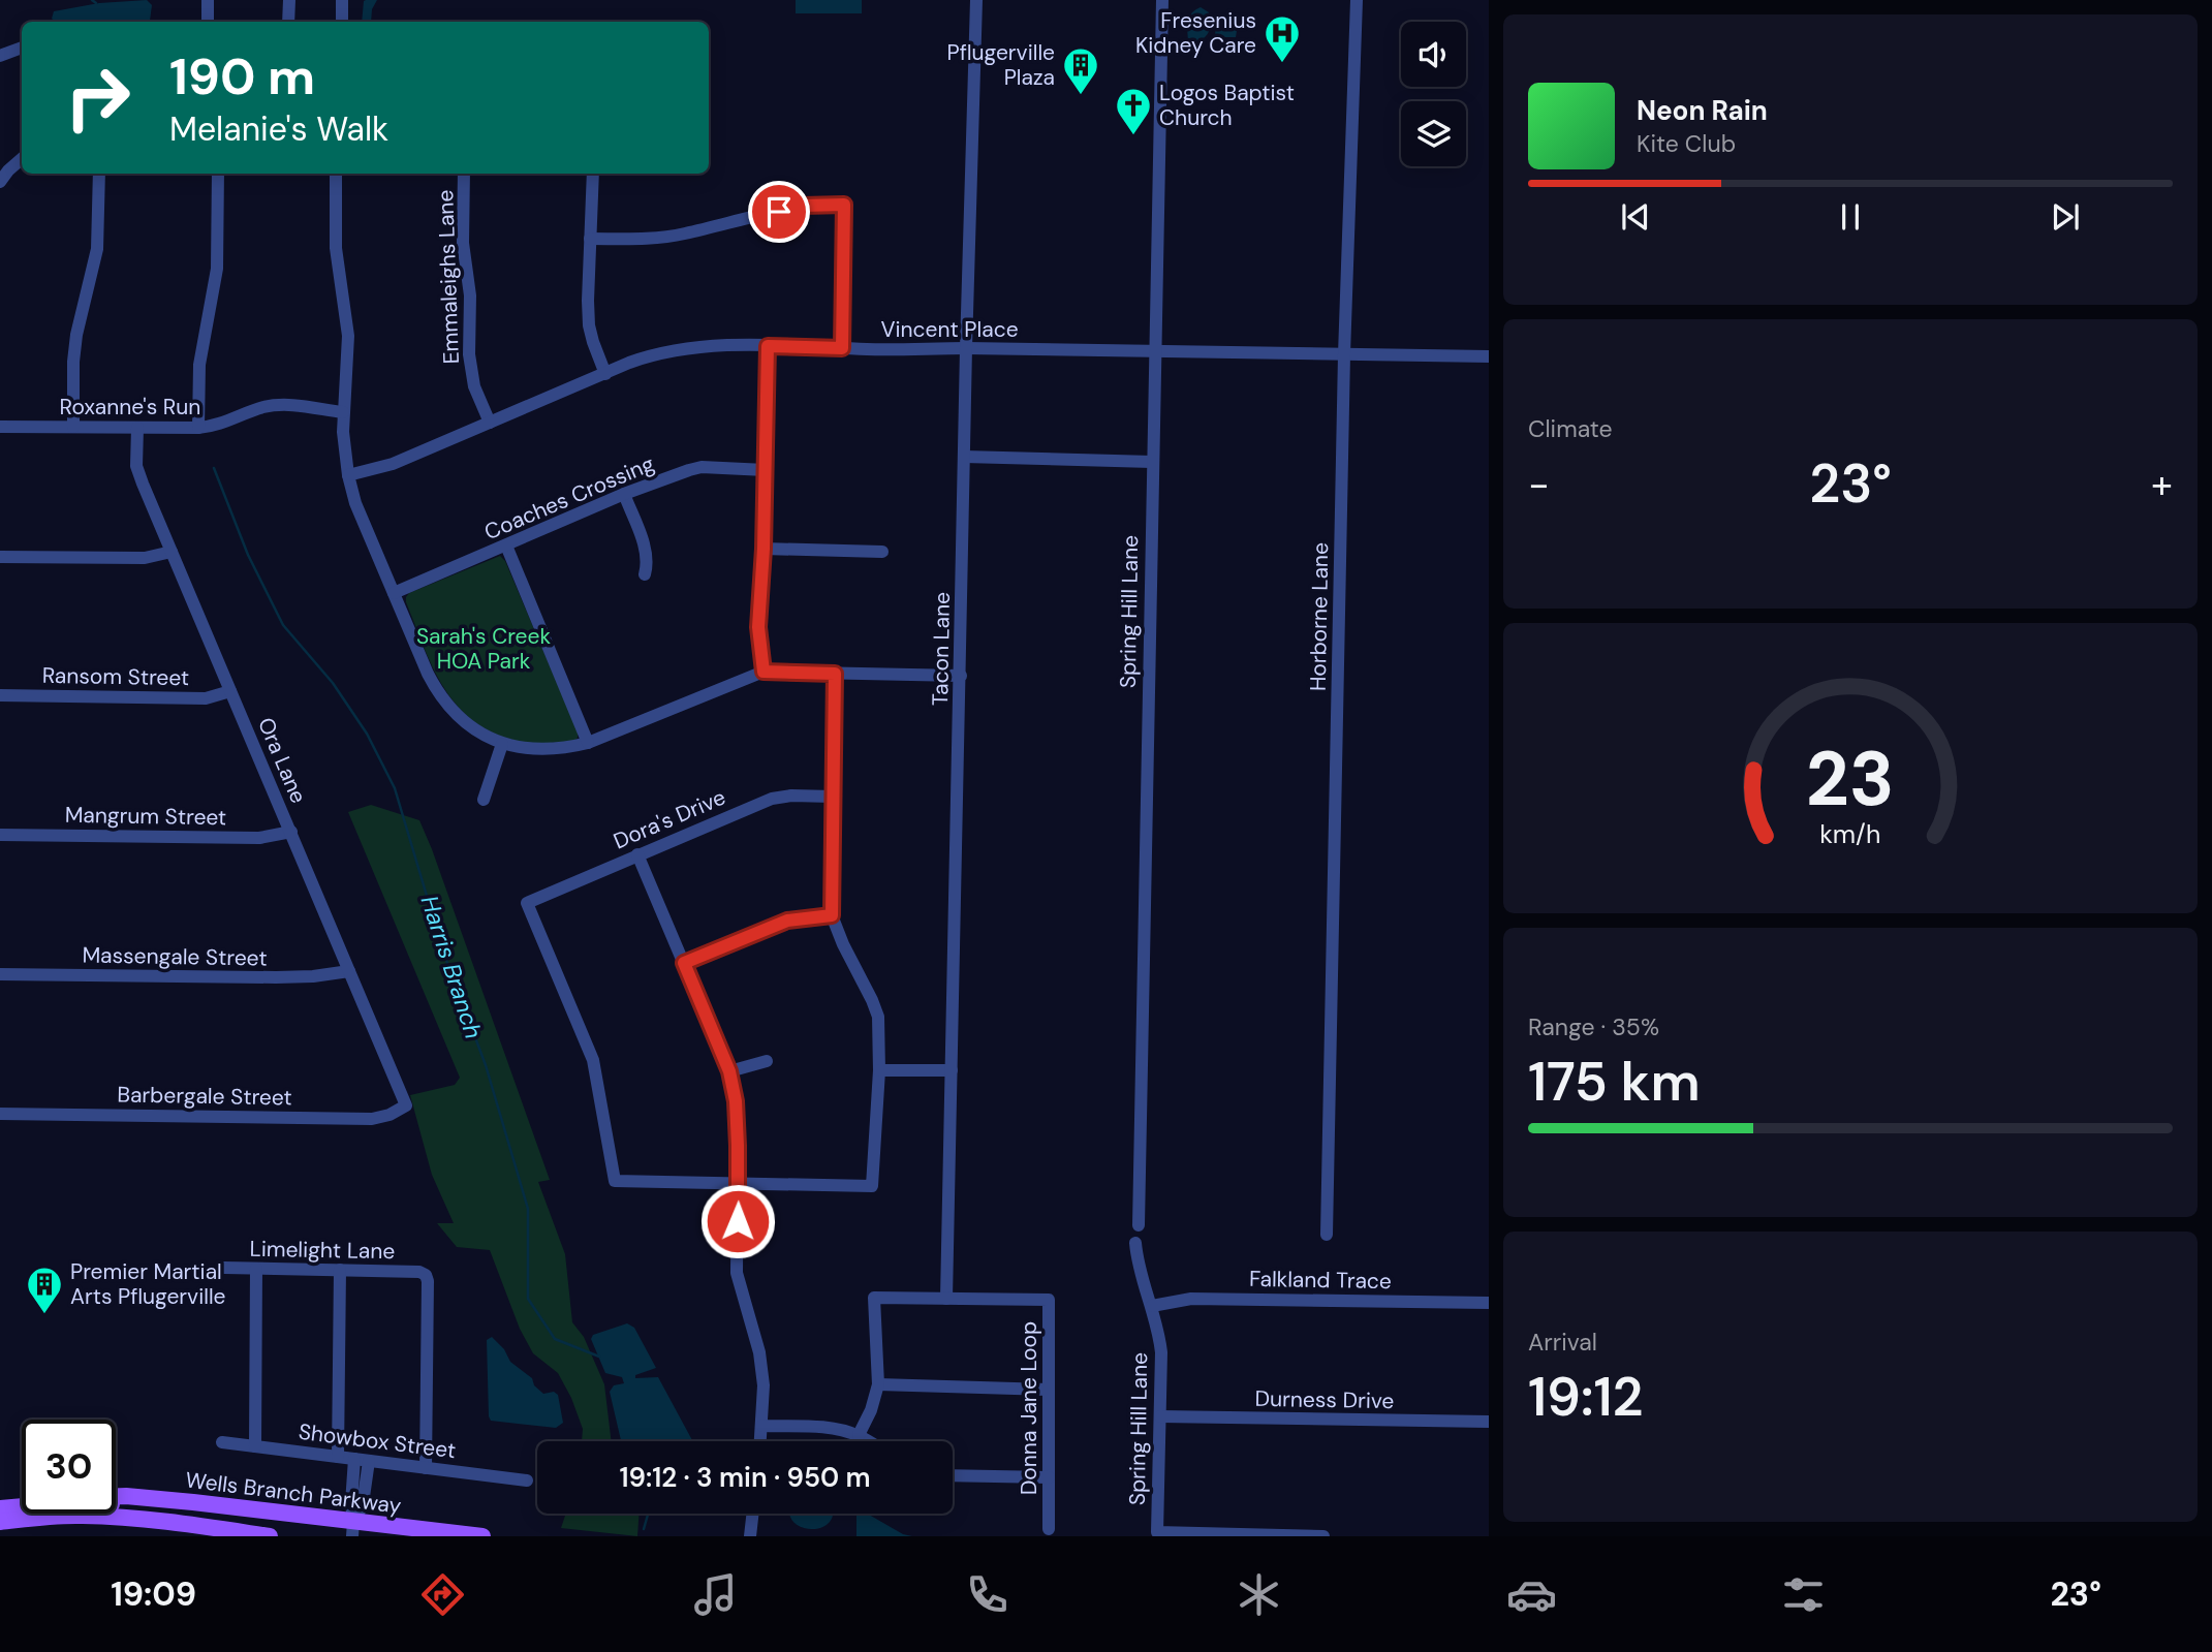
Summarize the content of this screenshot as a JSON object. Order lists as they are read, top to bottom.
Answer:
{
  "streets": {
    "main road": ["Wells Branch Parkway"],
    "street": [
      "Emmaleighs Lane",
      "Vincent Place",
      "Roxanne's Run",
      "Coaches Crossing",
      "Spring Hill Lane",
      "Horborne Lane",
      "Tacon Lane",
      "Ransom Street",
      "Ora Lane",
      "Mangrum Street",
      "Dora's Drive",
      "Massengale Street",
      "Barbergale Street",
      "Limelight Lane",
      "Falkland Trace",
      "Durness Drive",
      "Donna Jane Loop",
      "Showbox Street"
    ]
  },
  "crossings": [
    ["Emmaleighs Lane", "Vincent Place"],
    ["Vincent Place", "Spring Hill Lane"],
    ["Vincent Place", "Horborne Lane"],
    ["Vincent Place", "Tacon Lane"],
    ["Roxanne's Run", "Ora Lane"],
    ["Spring Hill Lane", "Falkland Trace"],
    ["Spring Hill Lane", "Durness Drive"],
    ["Tacon Lane", "Donna Jane Loop"],
    ["Ransom Street", "Ora Lane"],
    ["Ora Lane", "Mangrum Street"],
    ["Ora Lane", "Massengale Street"],
    ["Ora Lane", "Barbergale Street"],
    ["Limelight Lane", "Showbox Street"]
  ],
  "water": ["Harris Branch"],
  "parks": ["Sarah's Creek HOA Park"],
  "places": {
    "hospital": ["Fresenius Kidney Care"],
    "building": ["Pflugerville Plaza", "Premier Martial Arts Pflugerville"],
    "church": ["Logos Baptist Church"]
  },
  "page": {
    "turn": ["190 m", "Melanie's Walk"],
    "song": ["Neon Rain", "Kite Club"],
    "tile": [
      "Climate",
      ["Range · 35%", "175 km"],
      ["Arrival", "19:12"]
    ],
    "heat": ["−", "23°", "+"],
    "limit": "30",
    "trip": "19:12 · 3 min · 950 m",
    "tabs": ["19:09", "23°"],
    "gauge": ["23", "km/h"]
  }
}
